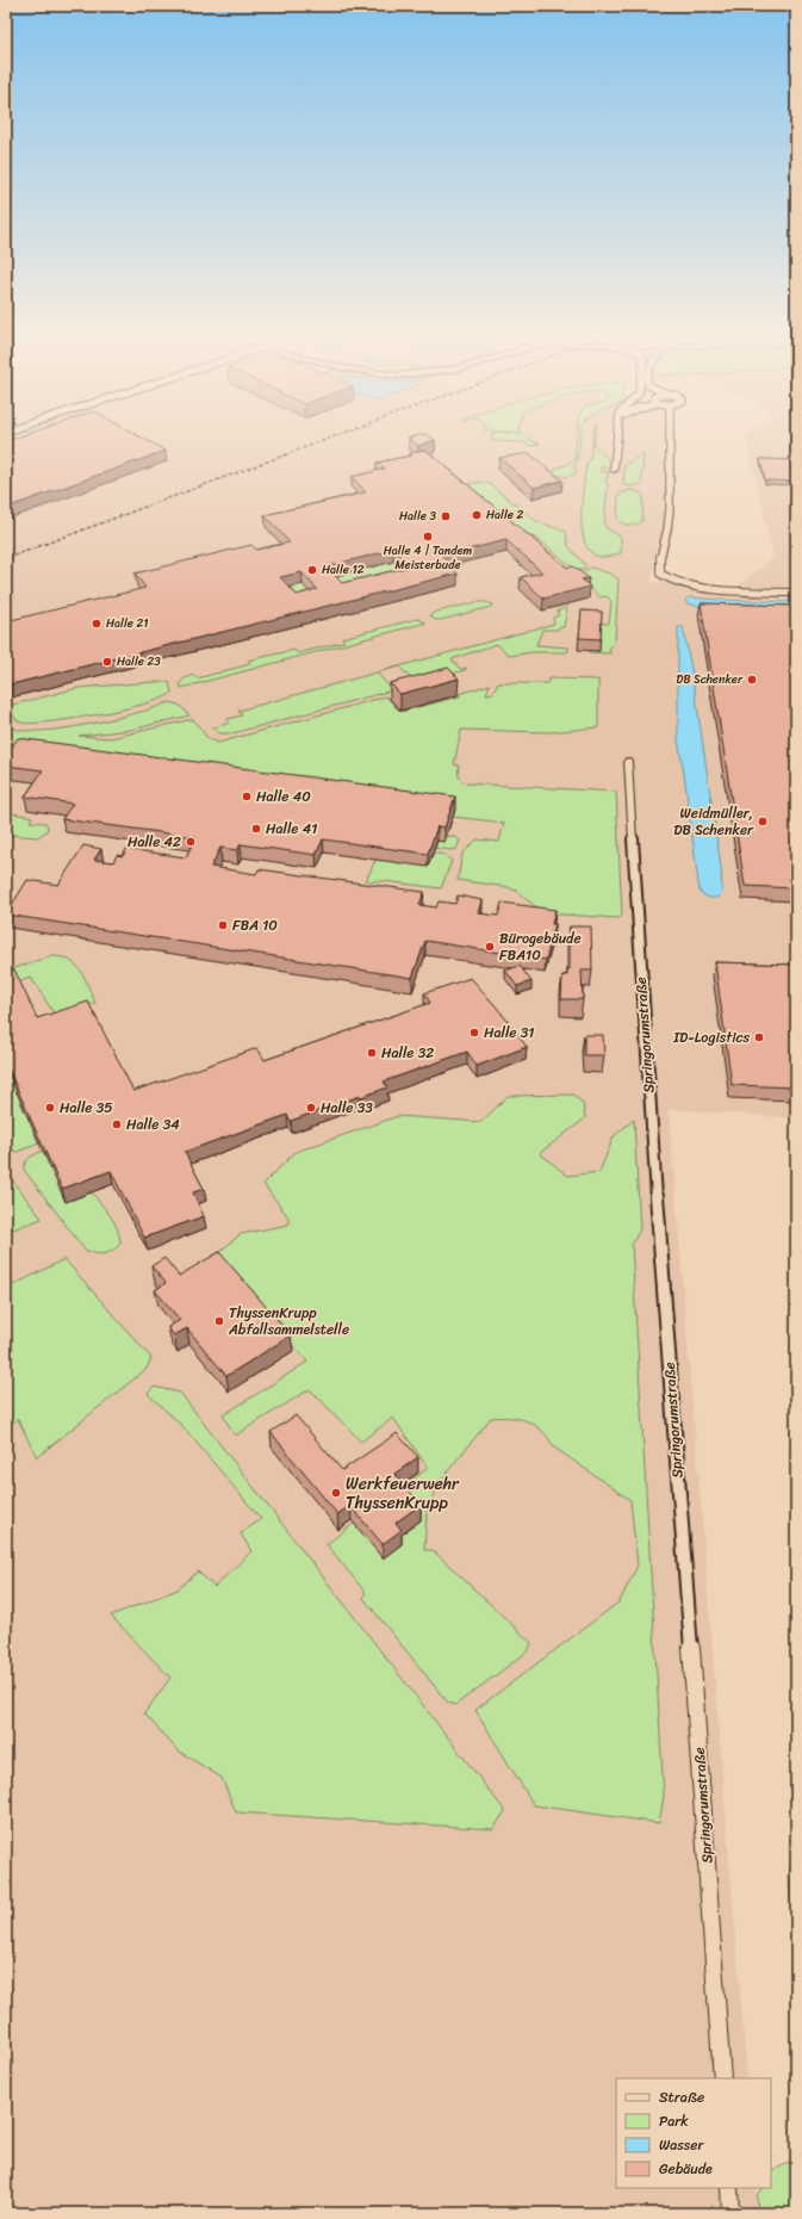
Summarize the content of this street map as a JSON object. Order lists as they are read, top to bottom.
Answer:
{
  "streets": {
    "street": ["Springorumstraße"]
  },
  "places": [
    "Halle 2",
    "Halle 3",
    "Halle 4 | Tandem Meisterbude",
    "Halle 12",
    "Halle 21",
    "Halle 23",
    "DB Schenker",
    "Halle 40",
    "Weidmüller, DB Schenker",
    "Halle 41",
    "Halle 42",
    "FBA 10",
    "Bürogebäude FBA10",
    "Halle 31",
    "ID-Logistics",
    "Halle 32",
    "Halle 35",
    "Halle 33",
    "Halle 34",
    "ThyssenKrupp Abfallsammelstelle",
    "Werkfeuerwehr ThyssenKrupp"
  ],
  "legend": [
    "Straße",
    "Park",
    "Wasser",
    "Gebäude"
  ]
}
